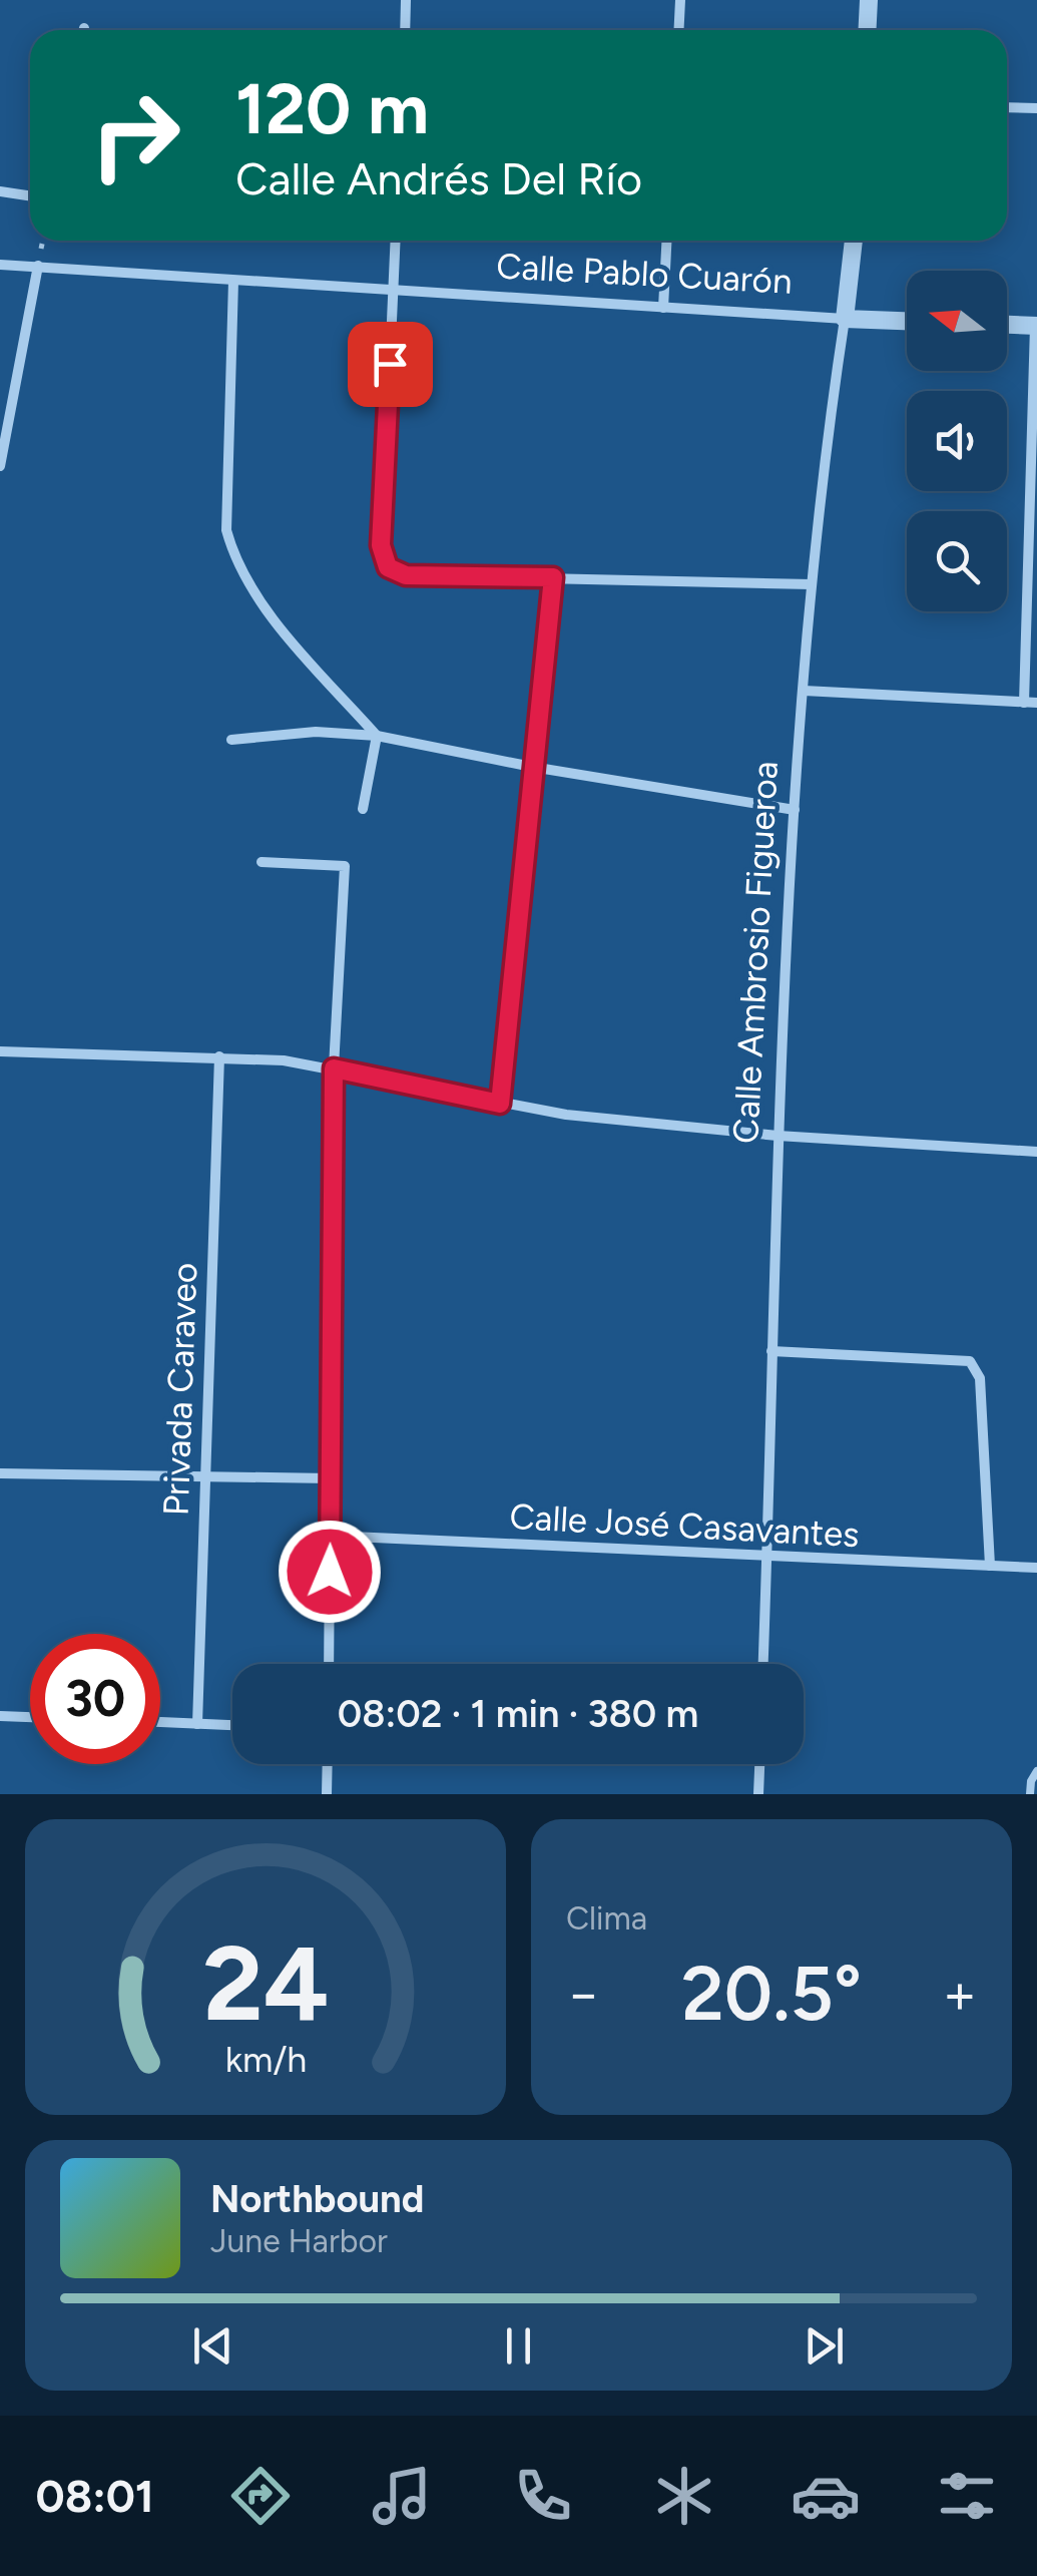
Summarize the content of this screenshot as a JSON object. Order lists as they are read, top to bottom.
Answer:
{
  "streets": {
    "street": [
      "Calle Pablo Cuarón",
      "Calle Ambrosio Figueroa",
      "Privada Caraveo",
      "Calle José Casavantes"
    ]
  },
  "crossings": [
    ["Calle Pablo Cuarón", "Calle Ambrosio Figueroa"],
    ["Calle Ambrosio Figueroa", "Calle José Casavantes"]
  ],
  "north": "left",
  "page": {
    "turn": ["120 m", "Calle Andrés Del Río"],
    "limit": "30",
    "trip": "08:02 · 1 min · 380 m",
    "tile": "Clima",
    "heat": ["−", "20.5°", "+"],
    "song": ["Northbound", "June Harbor"],
    "tabs": "08:01",
    "gauge": ["24", "km/h"]
  }
}
